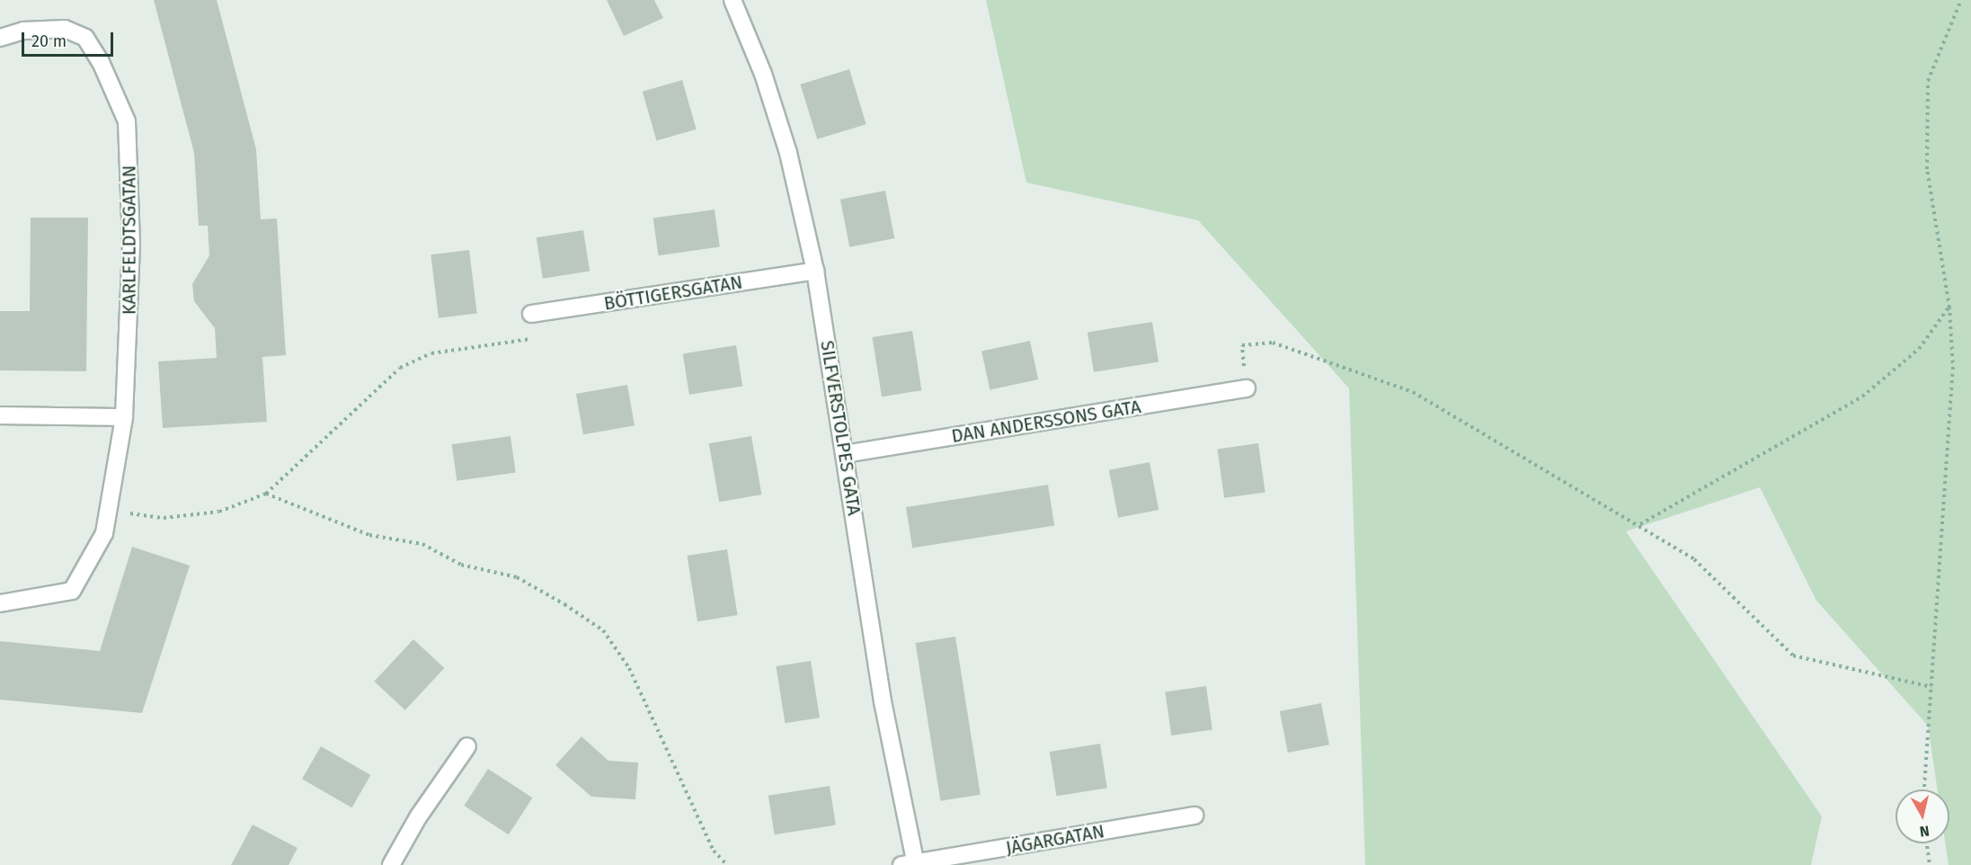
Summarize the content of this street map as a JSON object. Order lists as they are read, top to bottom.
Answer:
{
  "streets": {
    "street": [
      "KARLFELDTSGATAN",
      "BÖTTIGERSGATAN",
      "DAN ANDERSSONS GATA",
      "SILFVERSTOLPES GATA",
      "JÄGARGATAN"
    ]
  },
  "crossings": [
    ["BÖTTIGERSGATAN", "SILFVERSTOLPES GATA"],
    ["DAN ANDERSSONS GATA", "SILFVERSTOLPES GATA"],
    ["SILFVERSTOLPES GATA", "JÄGARGATAN"]
  ],
  "scale_bar": "20 m",
  "north": "bottom"
}
